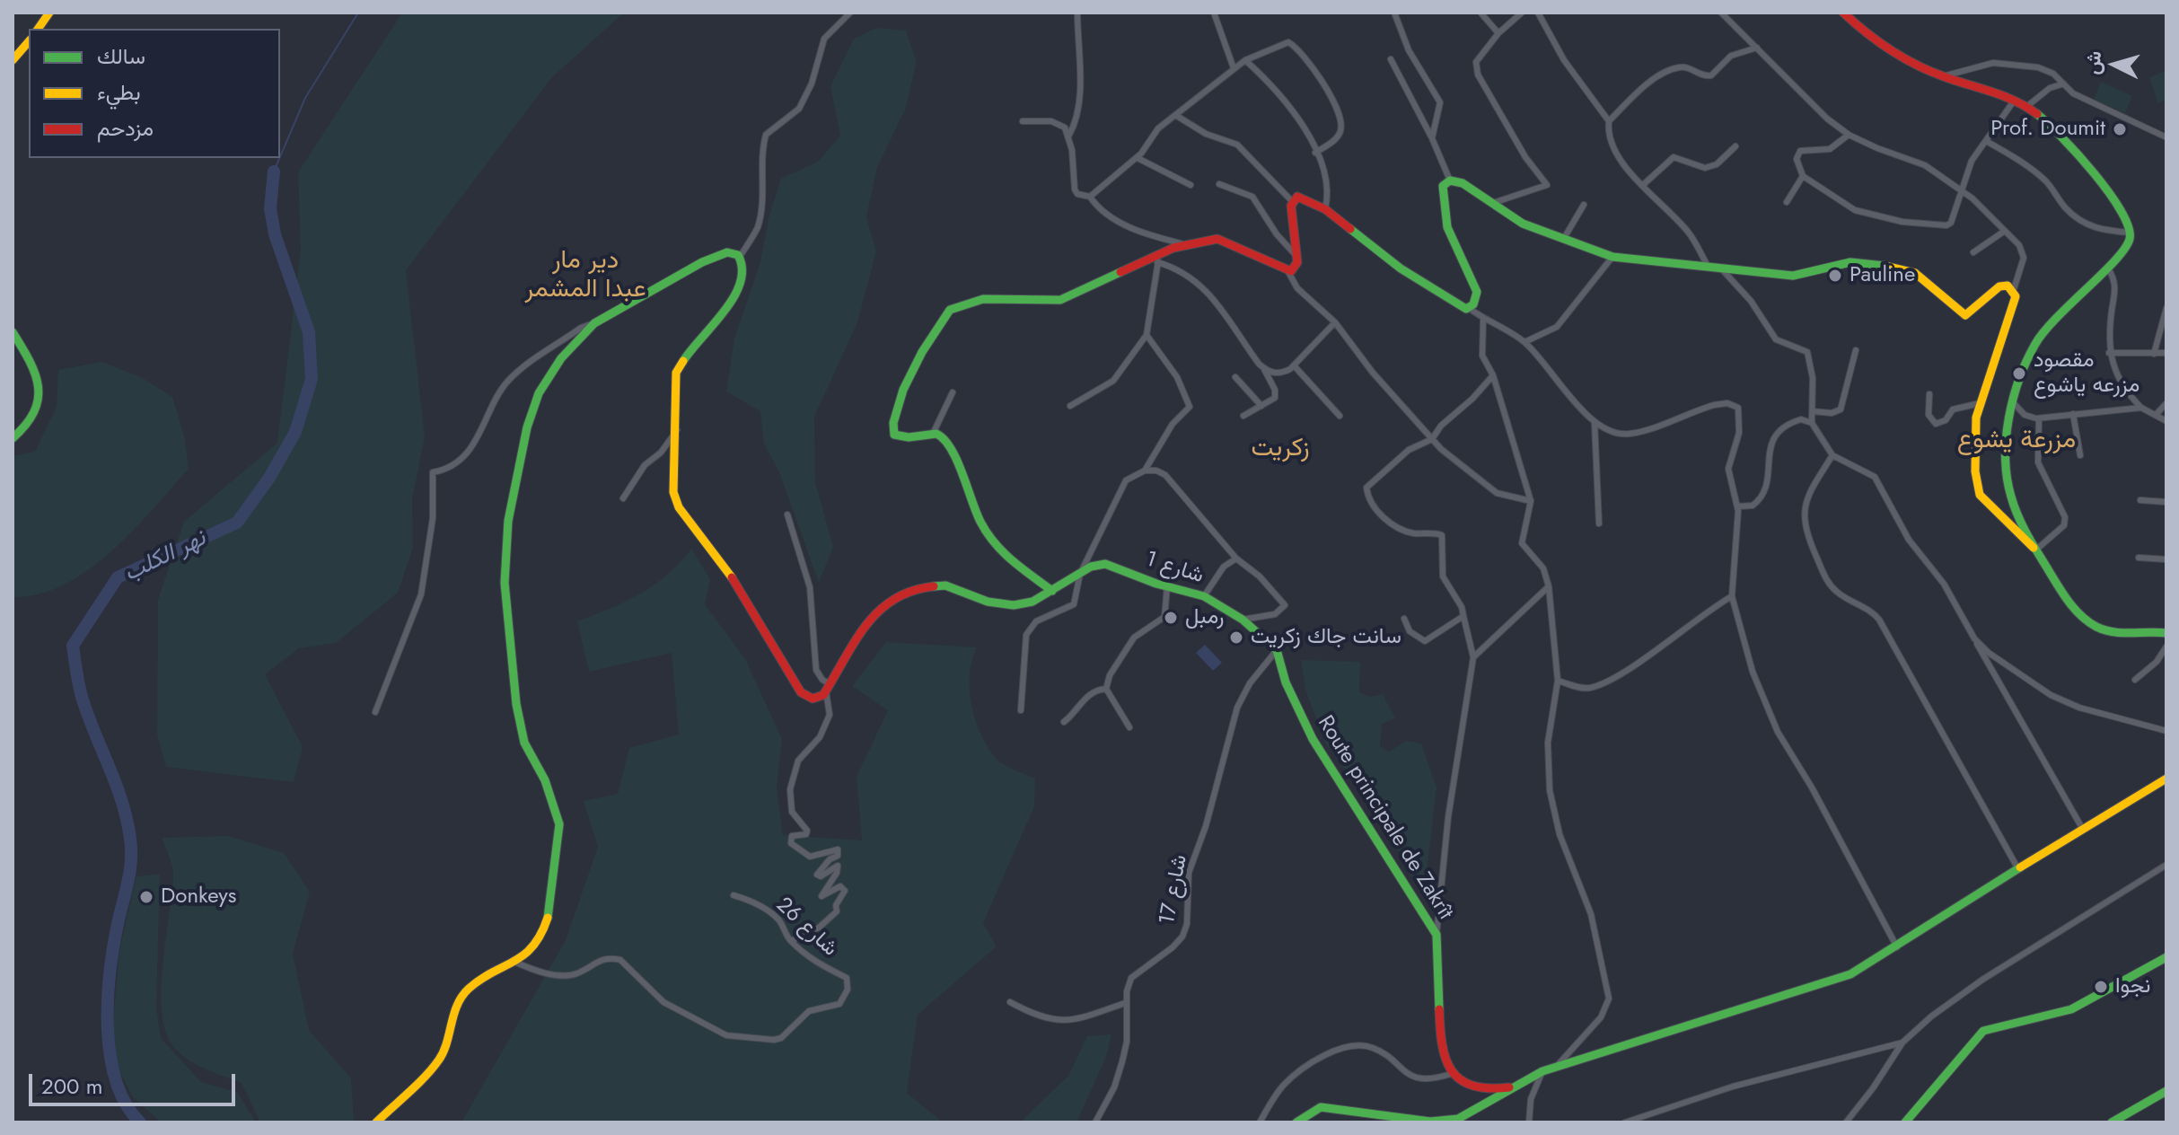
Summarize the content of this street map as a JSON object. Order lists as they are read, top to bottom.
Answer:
{
  "streets": {
    "street": [
      "شارع 1",
      "Route principale de Zakrît",
      "شارع 17",
      "شارع 26"
    ]
  },
  "crossings": [
    ["شارع 1", "Route principale de Zakrît"],
    ["شارع 1", "شارع 17"],
    ["Route principale de Zakrît", "شارع 17"]
  ],
  "districts": ["دير مار عبدا المشمر", "مزرعة يشوع", "زكريت"],
  "water": ["نهر الكلب"],
  "places": [
    "Prof. Doumit",
    "Pauline",
    "مقصود مزرعه ياشوع",
    "رمبل",
    "سانت جاك زكريت",
    "Donkeys",
    "نجوا"
  ],
  "legend": ["سالك", "بطيء", "مزدحم"],
  "scale_bar": "200 m",
  "north": "left"
}
